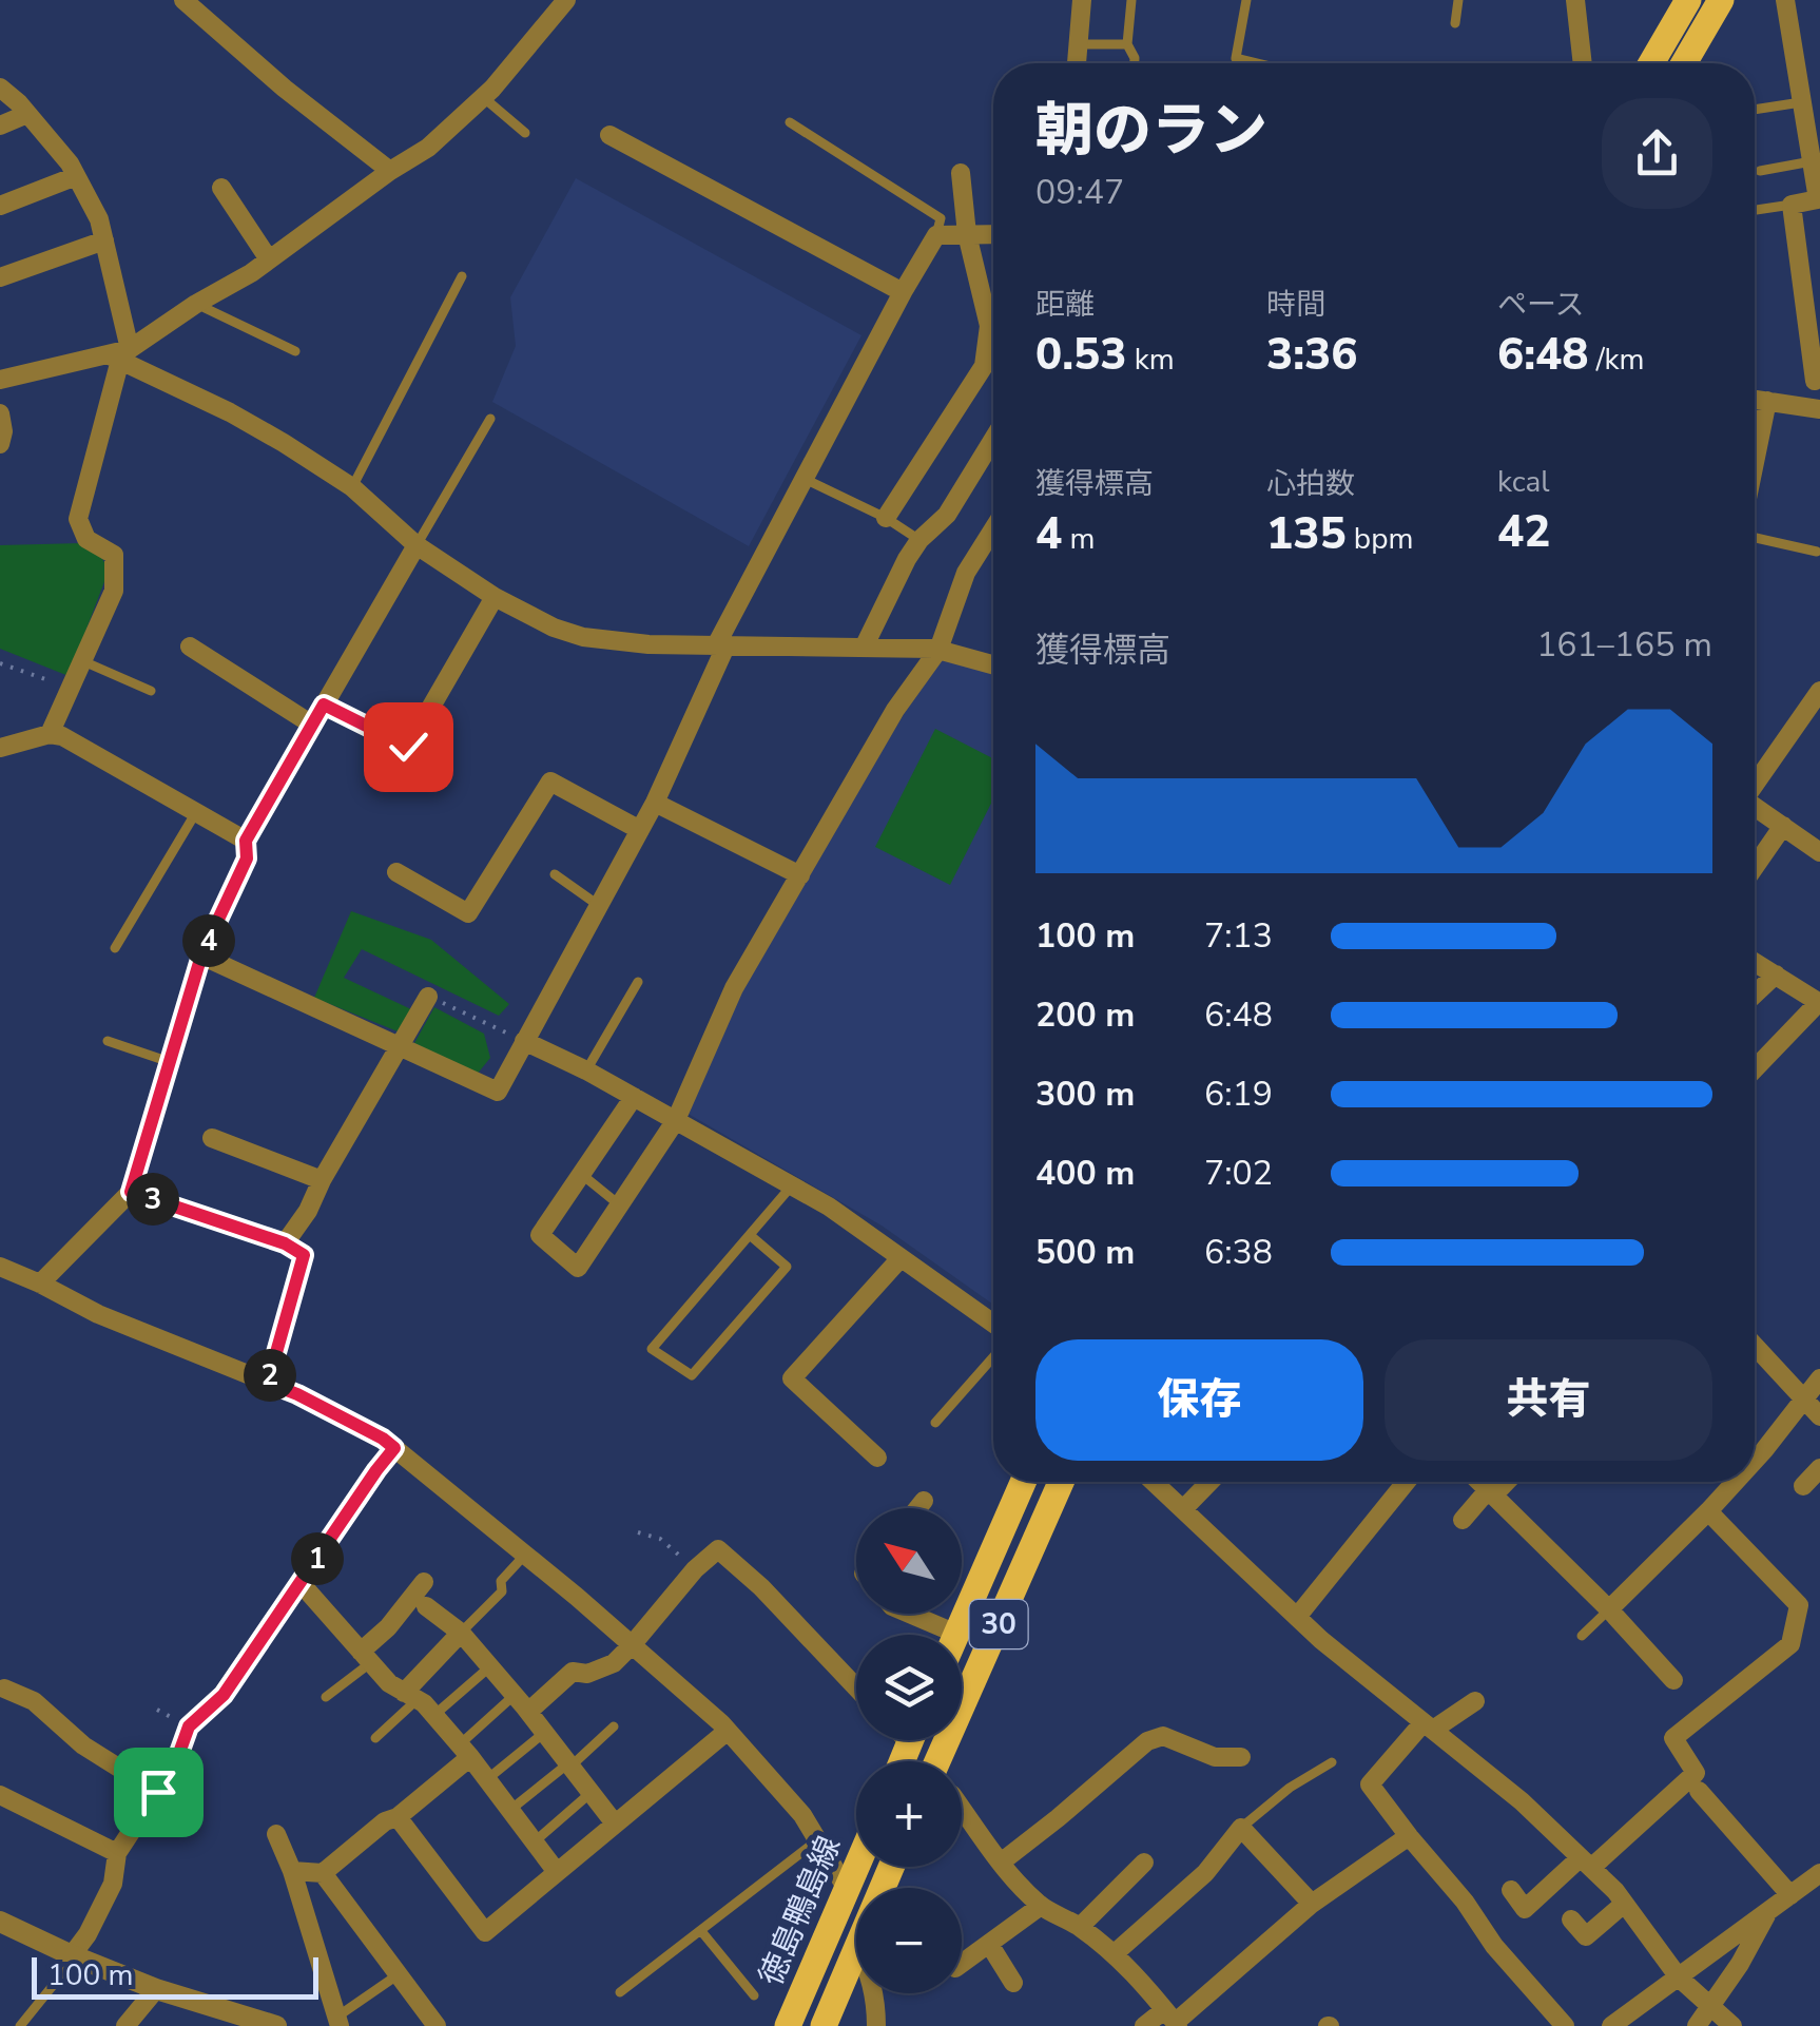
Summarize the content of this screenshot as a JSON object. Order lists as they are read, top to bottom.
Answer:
{
  "streets": {
    "main road": ["30", "徳島鴨島線"]
  },
  "scale_bar": "100 m",
  "north": "top left",
  "page": {
    "heading": ["朝のラン", "09:47"],
    "stats": [
      ["距離", "0.53 km"],
      ["時間", "3:36"],
      ["ペース", "6:48 /km"],
      ["獲得標高", "4 m"],
      ["心拍数", "135 bpm"],
      ["kcal", "42"]
    ],
    "chart": ["獲得標高", "161–165 m"],
    "list": [
      {
        "name": "100 m",
        "note": "7:13"
      },
      {
        "name": "200 m",
        "note": "6:48"
      },
      {
        "name": "300 m",
        "note": "6:19"
      },
      {
        "name": "400 m",
        "note": "7:02"
      },
      {
        "name": "500 m",
        "note": "6:38"
      }
    ],
    "pins": [
      "4",
      "3",
      "2",
      "1"
    ],
    "buttons": ["保存", "共有"],
    "map_buttons": ["+", "−"],
    "scale": "100 m"
  }
}
